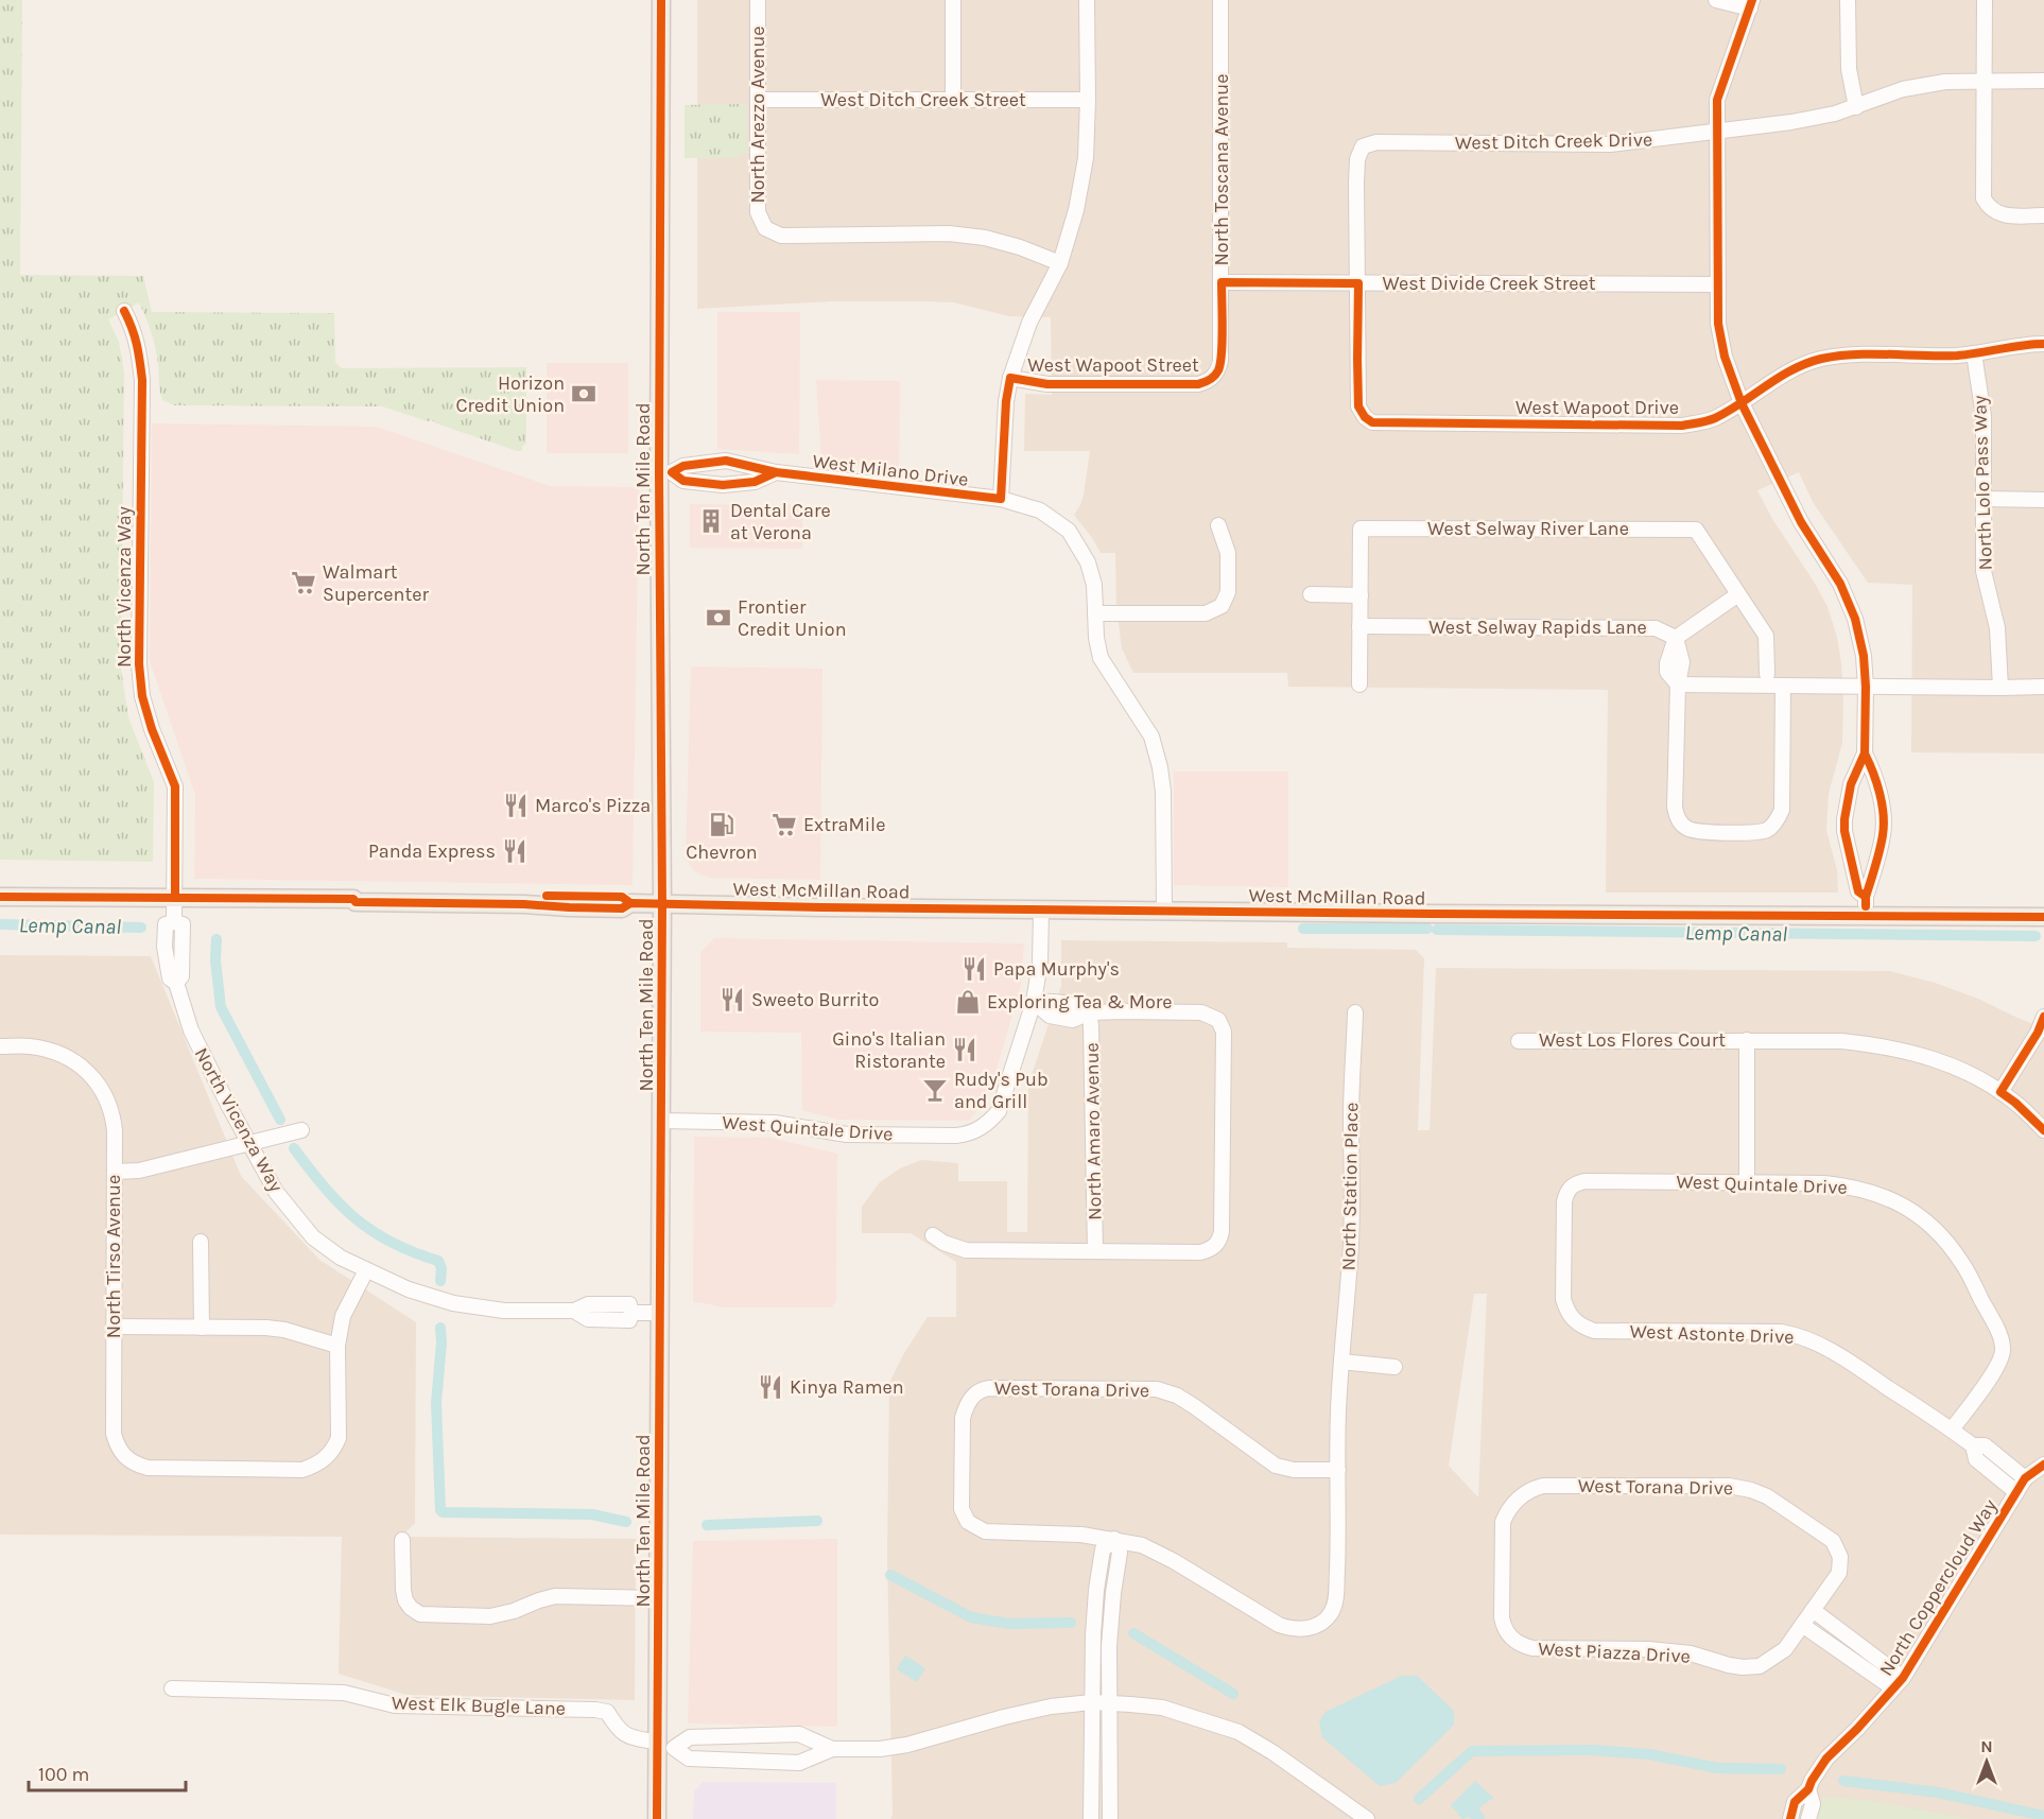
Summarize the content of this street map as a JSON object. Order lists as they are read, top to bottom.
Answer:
{
  "streets": {
    "main road": ["North Ten Mile Road", "West McMillan Road"],
    "street": [
      "West Ditch Creek Street",
      "North Arezzo Avenue",
      "West Ditch Creek Drive",
      "North Toscana Avenue",
      "West Divide Creek Street",
      "West Wapoot Street",
      "West Wapoot Drive",
      "West Milano Drive",
      "North Lolo Pass Way",
      "West Selway River Lane",
      "North Vicenza Way",
      "West Selway Rapids Lane",
      "West Los Flores Court",
      "West Quintale Drive",
      "North Amaro Avenue",
      "North Station Place",
      "North Tirso Avenue",
      "West Astonte Drive",
      "West Torana Drive",
      "North Coppercloud Way",
      "West Piazza Drive",
      "West Elk Bugle Lane"
    ]
  },
  "crossings": [
    ["West Ditch Creek Street", "North Arezzo Avenue"],
    ["West Ditch Creek Drive", "West Divide Creek Street"],
    ["West Ditch Creek Drive", "West Wapoot Drive"],
    ["North Toscana Avenue", "West Divide Creek Street"],
    ["North Toscana Avenue", "West Wapoot Street"],
    ["West Divide Creek Street", "West Wapoot Drive"],
    ["West Wapoot Drive", "North Lolo Pass Way"],
    ["West Milano Drive", "North Ten Mile Road"],
    ["West Milano Drive", "West McMillan Road"],
    ["North Ten Mile Road", "North Vicenza Way"],
    ["North Ten Mile Road", "West McMillan Road"],
    ["North Ten Mile Road", "West Quintale Drive"],
    ["North Ten Mile Road", "West Elk Bugle Lane"],
    ["North Vicenza Way", "West McMillan Road"],
    ["West Quintale Drive", "West Astonte Drive"],
    ["North Station Place", "West Torana Drive"],
    ["West Astonte Drive", "North Coppercloud Way"],
    ["West Torana Drive", "West Piazza Drive"]
  ],
  "water": ["Lemp Canal"],
  "places": {
    "bank": ["Horizon Credit Union", "Frontier Credit Union"],
    "building": ["Dental Care at Verona"],
    "supermarket": ["Walmart Supercenter", "ExtraMile"],
    "restaurant": [
      "Marco's Pizza",
      "Panda Express",
      "Papa Murphy's",
      "Sweeto Burrito",
      "Gino's Italian Ristorante",
      "Kinya Ramen"
    ],
    "fuel station": ["Chevron"],
    "shop": ["Exploring Tea & More"],
    "bar": ["Rudy's Pub and Grill"]
  },
  "scale_bar": "100 m",
  "north": "top"
}
